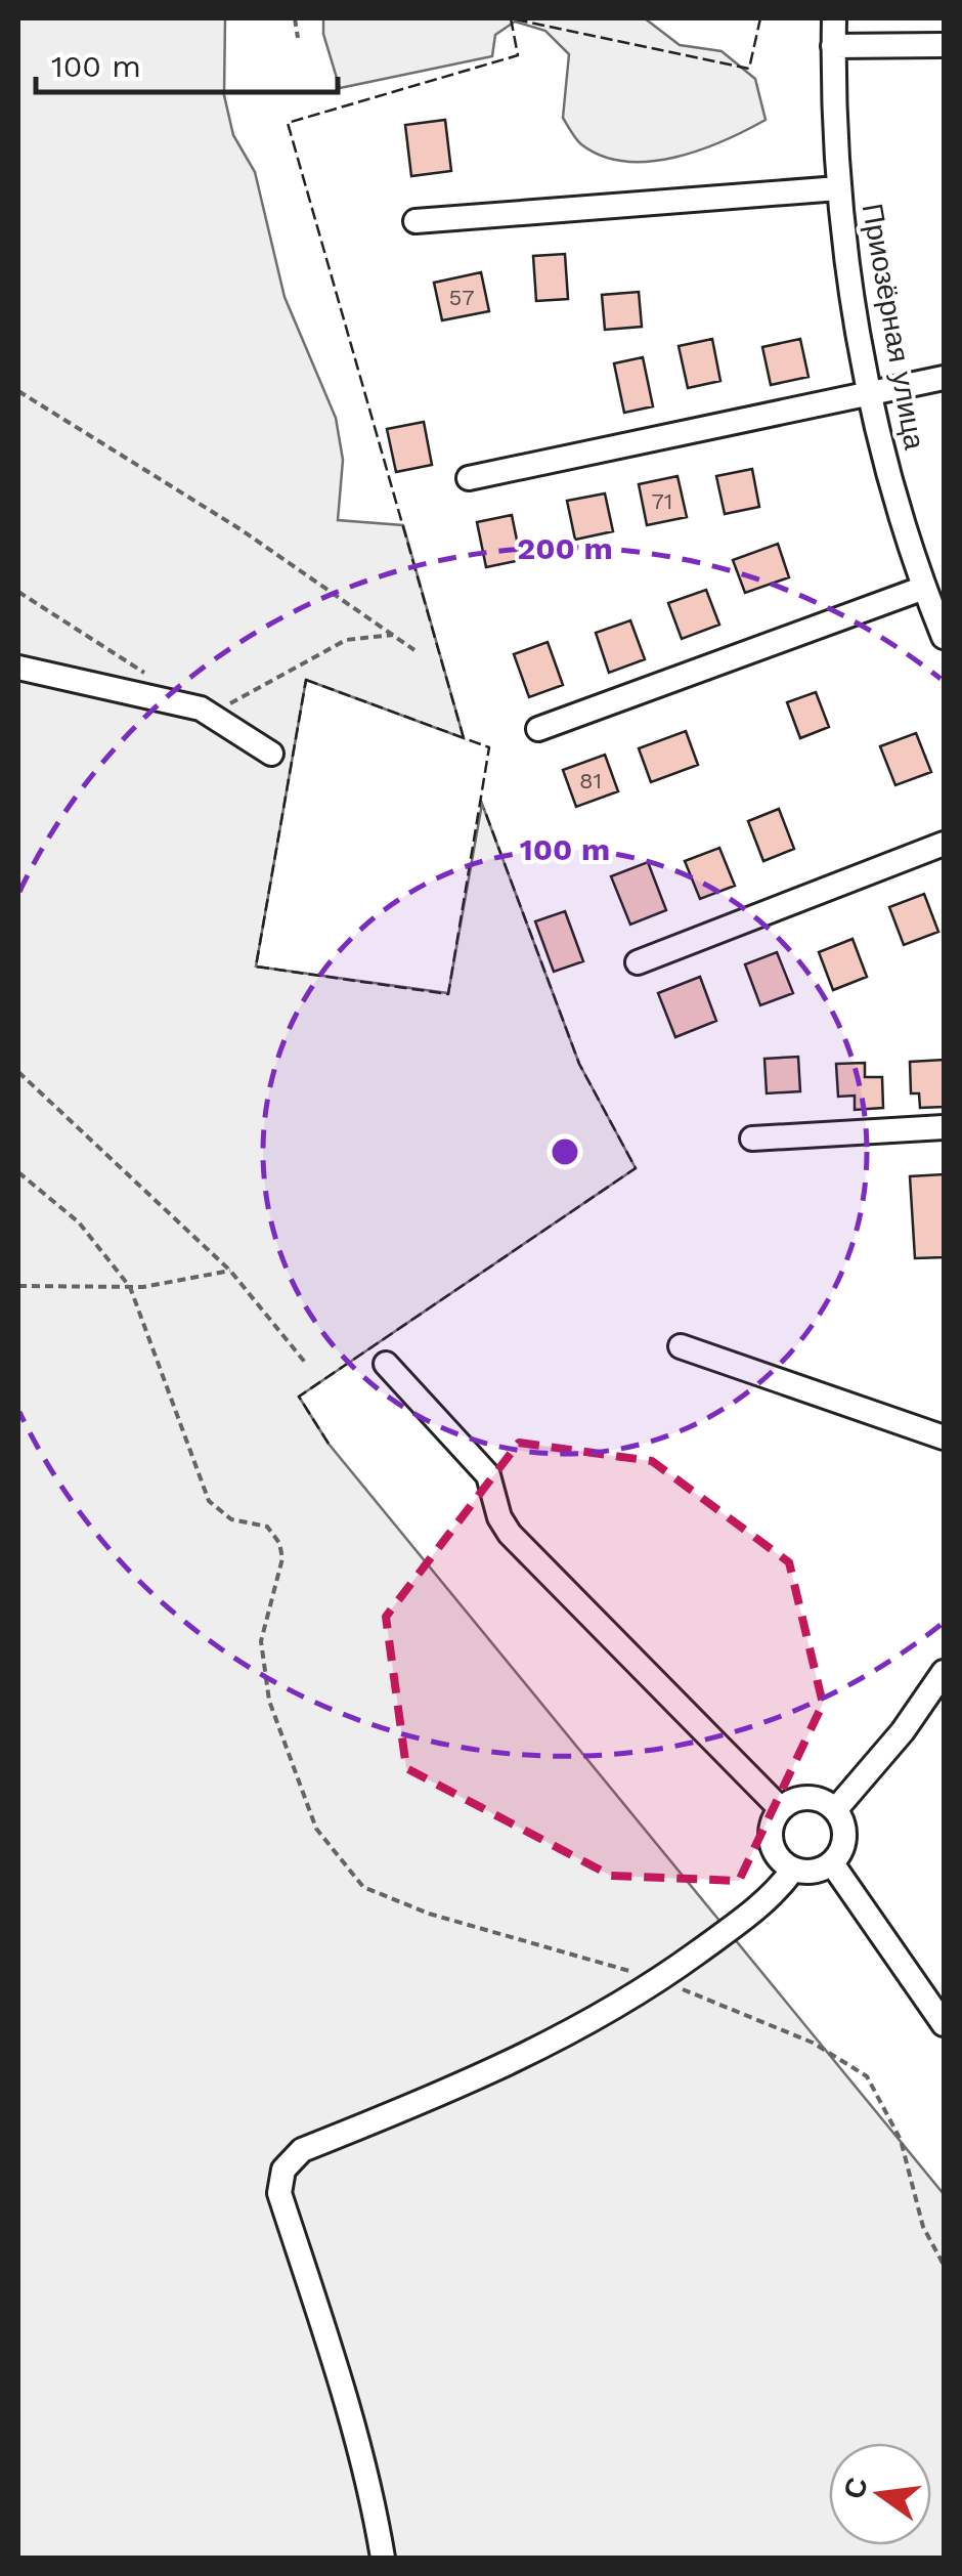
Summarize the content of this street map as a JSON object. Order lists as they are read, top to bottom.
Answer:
{
  "streets": {
    "street": ["Приозёрная улица"]
  },
  "house_numbers": ["57", "71", "81"],
  "scale_bar": "100 m",
  "north": "left",
  "rings": ["200 m", "100 m"]
}
